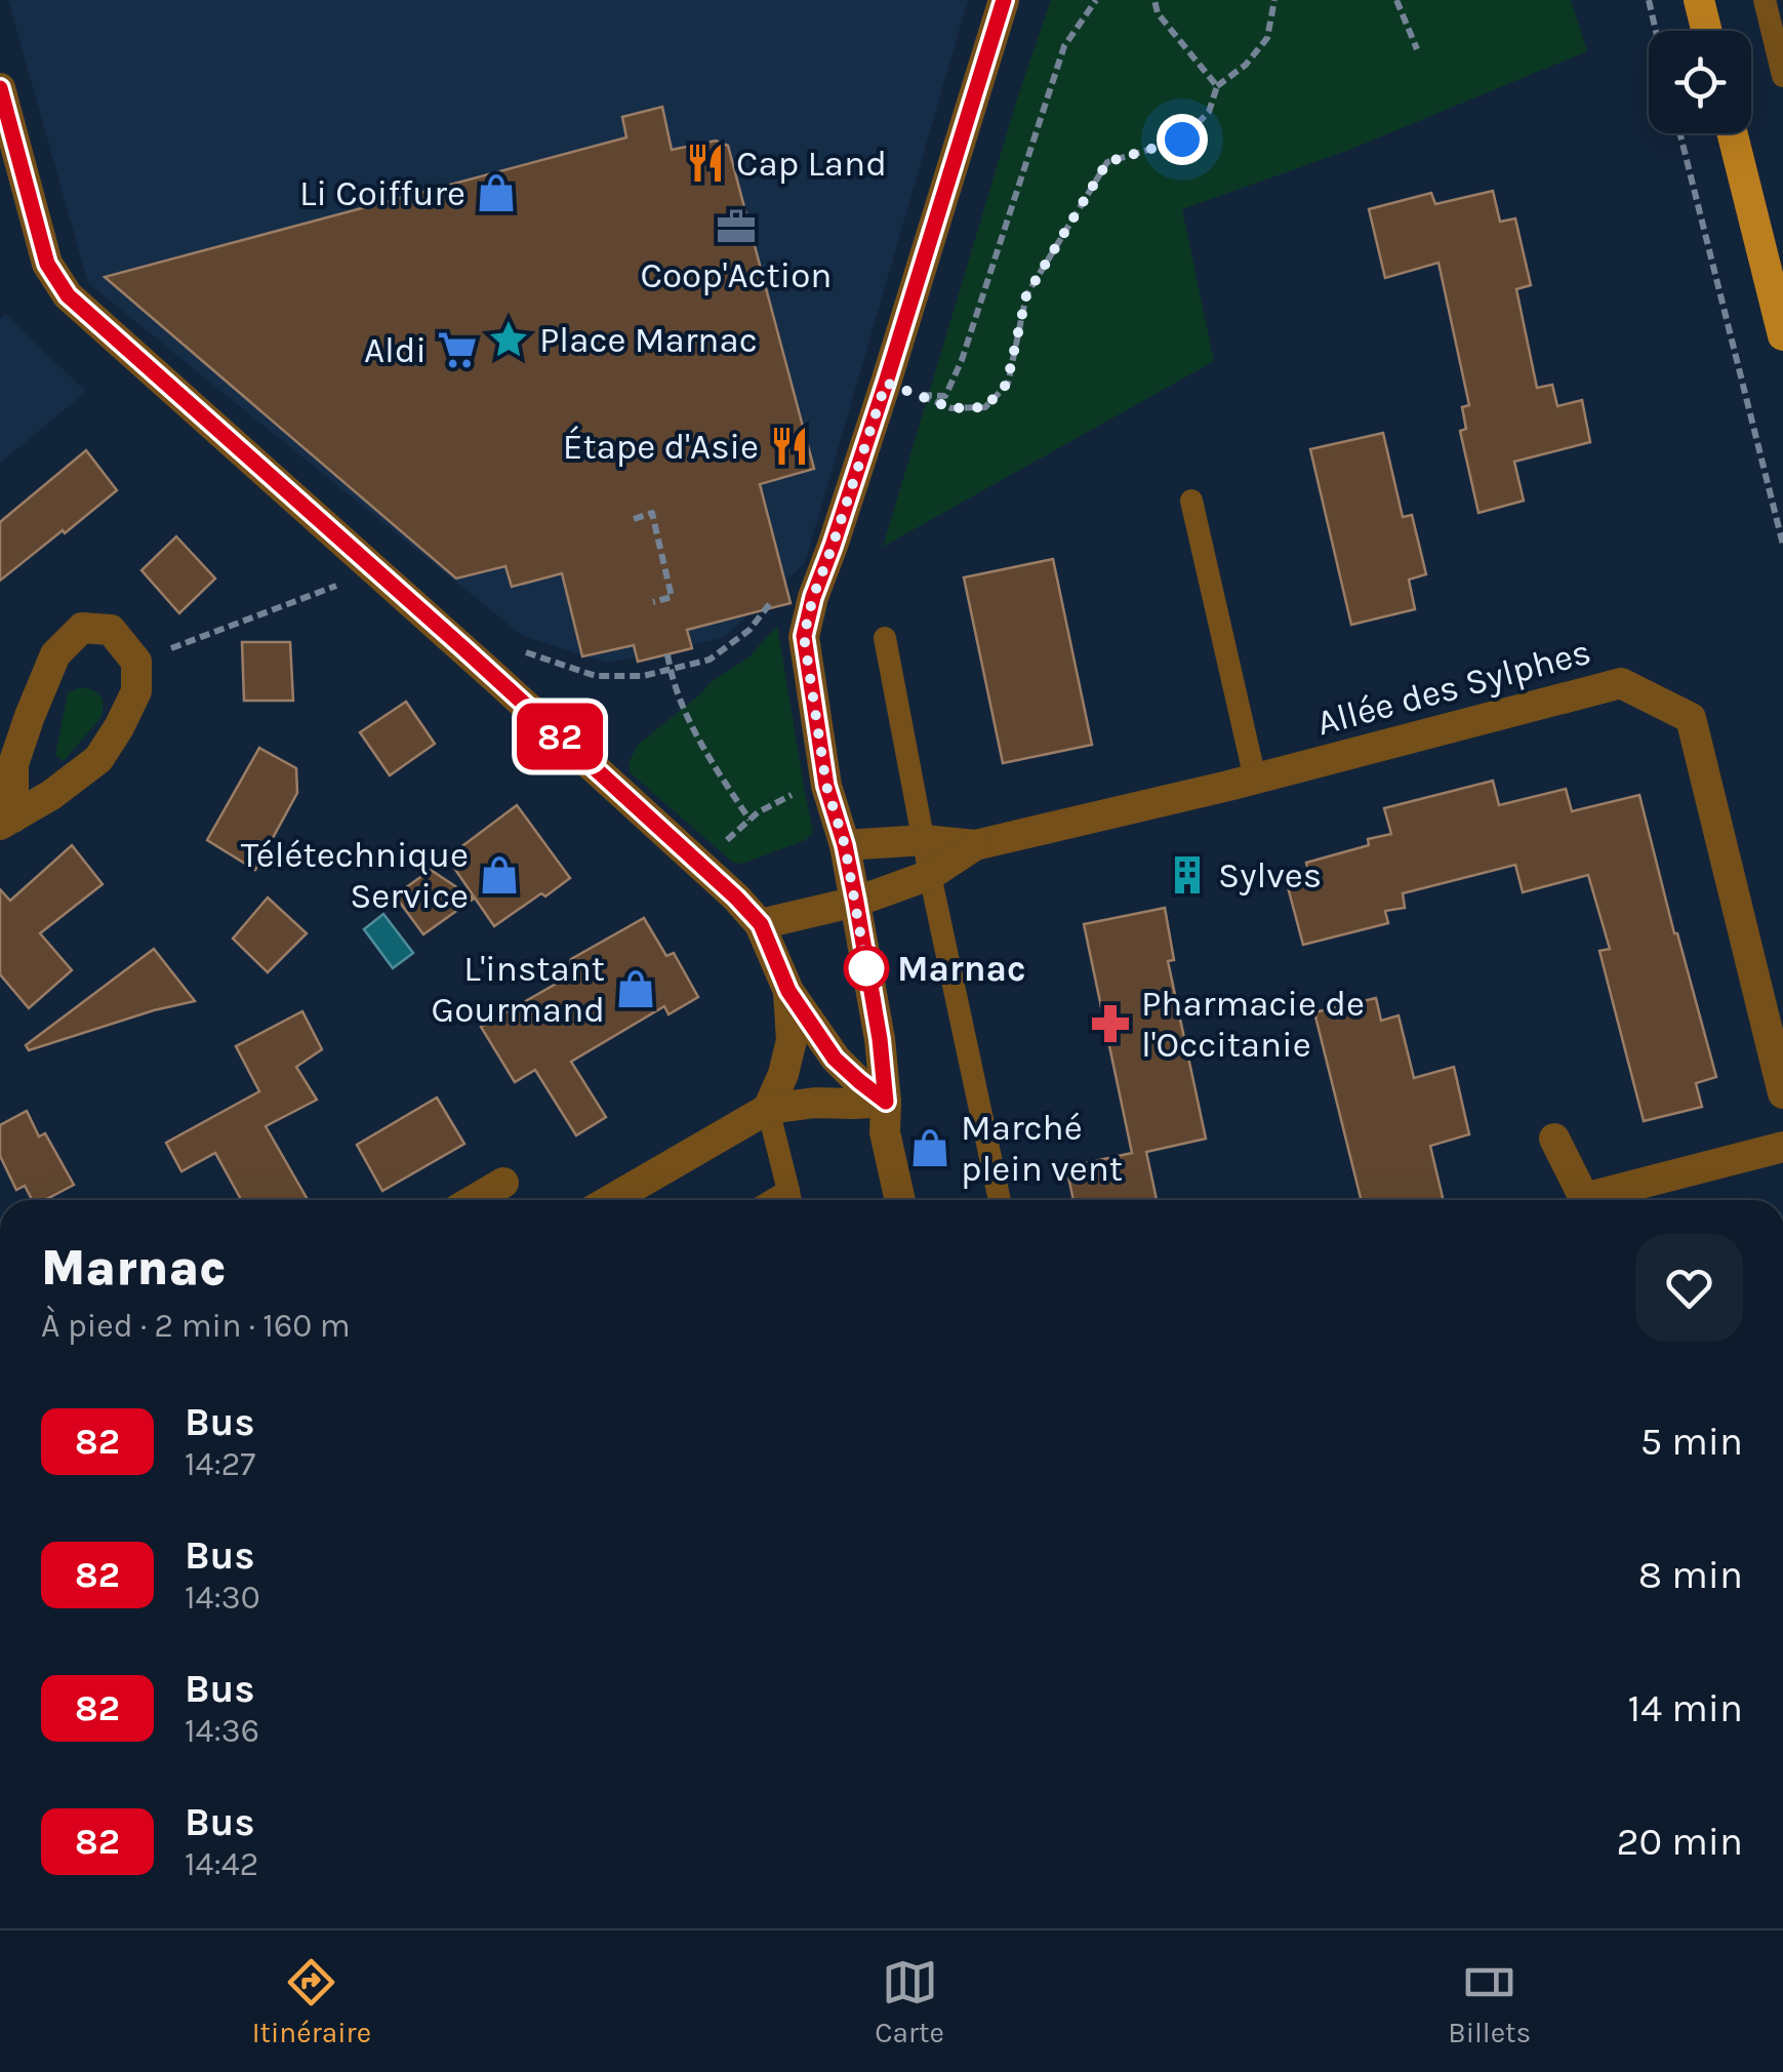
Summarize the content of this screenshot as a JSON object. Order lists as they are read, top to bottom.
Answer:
{
  "streets": {
    "street": ["Allée des Sylphes"]
  },
  "places": {
    "restaurant": ["Cap Land", "Étape d'Asie"],
    "shop": [
      "Li Coiffure",
      "Télétechnique Service",
      "L'instant Gourmand",
      "Marché plein vent"
    ],
    "office": ["Coop'Action"],
    "place": ["Place Marnac"],
    "supermarket": ["Aldi"],
    "building": ["Sylves"],
    "other": ["Marnac"],
    "pharmacy": ["Pharmacie de l'Occitanie"]
  },
  "lines": ["bus line 82"],
  "page": {
    "on_map": "82",
    "heading": ["Marnac", "À pied · 2 min · 160 m"],
    "list": [
      {
        "mark": "82",
        "name": "Bus",
        "note": "14:27",
        "value": "5 min"
      },
      {
        "mark": "82",
        "name": "Bus",
        "note": "14:30",
        "value": "8 min"
      },
      {
        "mark": "82",
        "name": "Bus",
        "note": "14:36",
        "value": "14 min"
      },
      {
        "mark": "82",
        "name": "Bus",
        "note": "14:42",
        "value": "20 min"
      }
    ],
    "tabs": ["Itinéraire", "Carte", "Billets"]
  }
}
